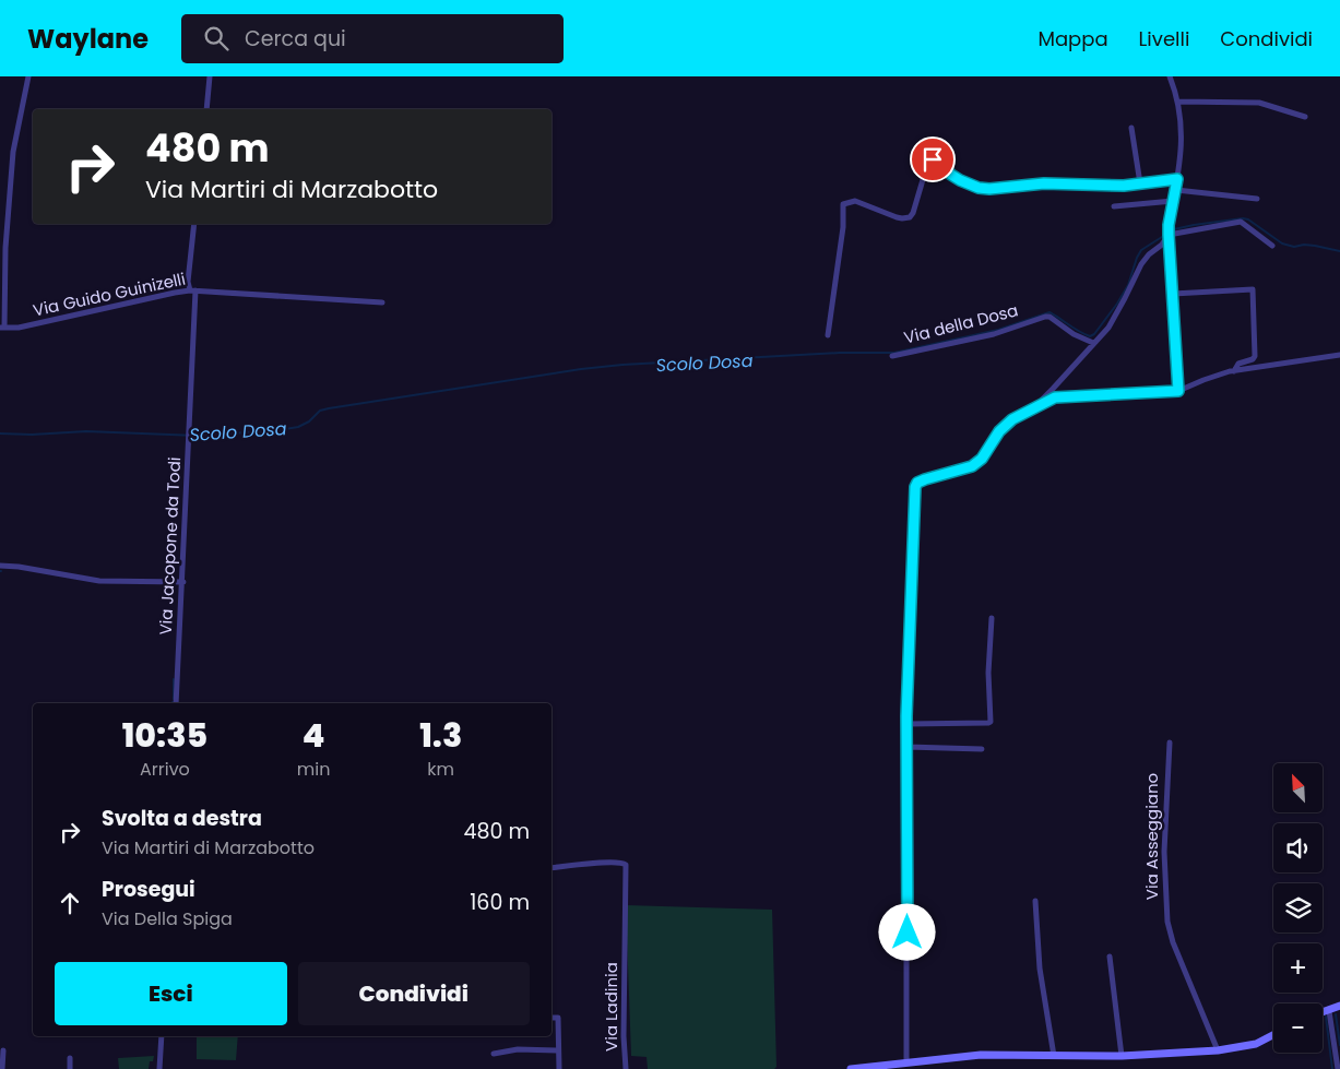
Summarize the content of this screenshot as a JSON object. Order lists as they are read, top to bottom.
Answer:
{
  "streets": {
    "street": [
      "Via Guido Guinizelli",
      "Via della Dosa",
      "Via Jacopone da Todi",
      "Via Asseggiano",
      "Via Ladinia"
    ]
  },
  "crossings": [
    ["Via Guido Guinizelli", "Via Jacopone da Todi"]
  ],
  "water": ["Scolo Dosa"],
  "north": "top left",
  "page": {
    "header": "Waylane",
    "search": "Cerca qui",
    "nav": ["Mappa", "Livelli", "Condividi"],
    "turn": ["480 m", "Via Martiri di Marzabotto"],
    "eta": [
      "10:35",
      "Arrivo",
      "4",
      "min",
      "1.3",
      "km"
    ],
    "map_buttons": ["+", "−"],
    "list": [
      {
        "name": "Svolta a destra",
        "note": "Via Martiri di Marzabotto",
        "value": "480 m"
      },
      {
        "name": "Prosegui",
        "note": "Via Della Spiga",
        "value": "160 m"
      }
    ],
    "buttons": ["Esci", "Condividi"]
  }
}
